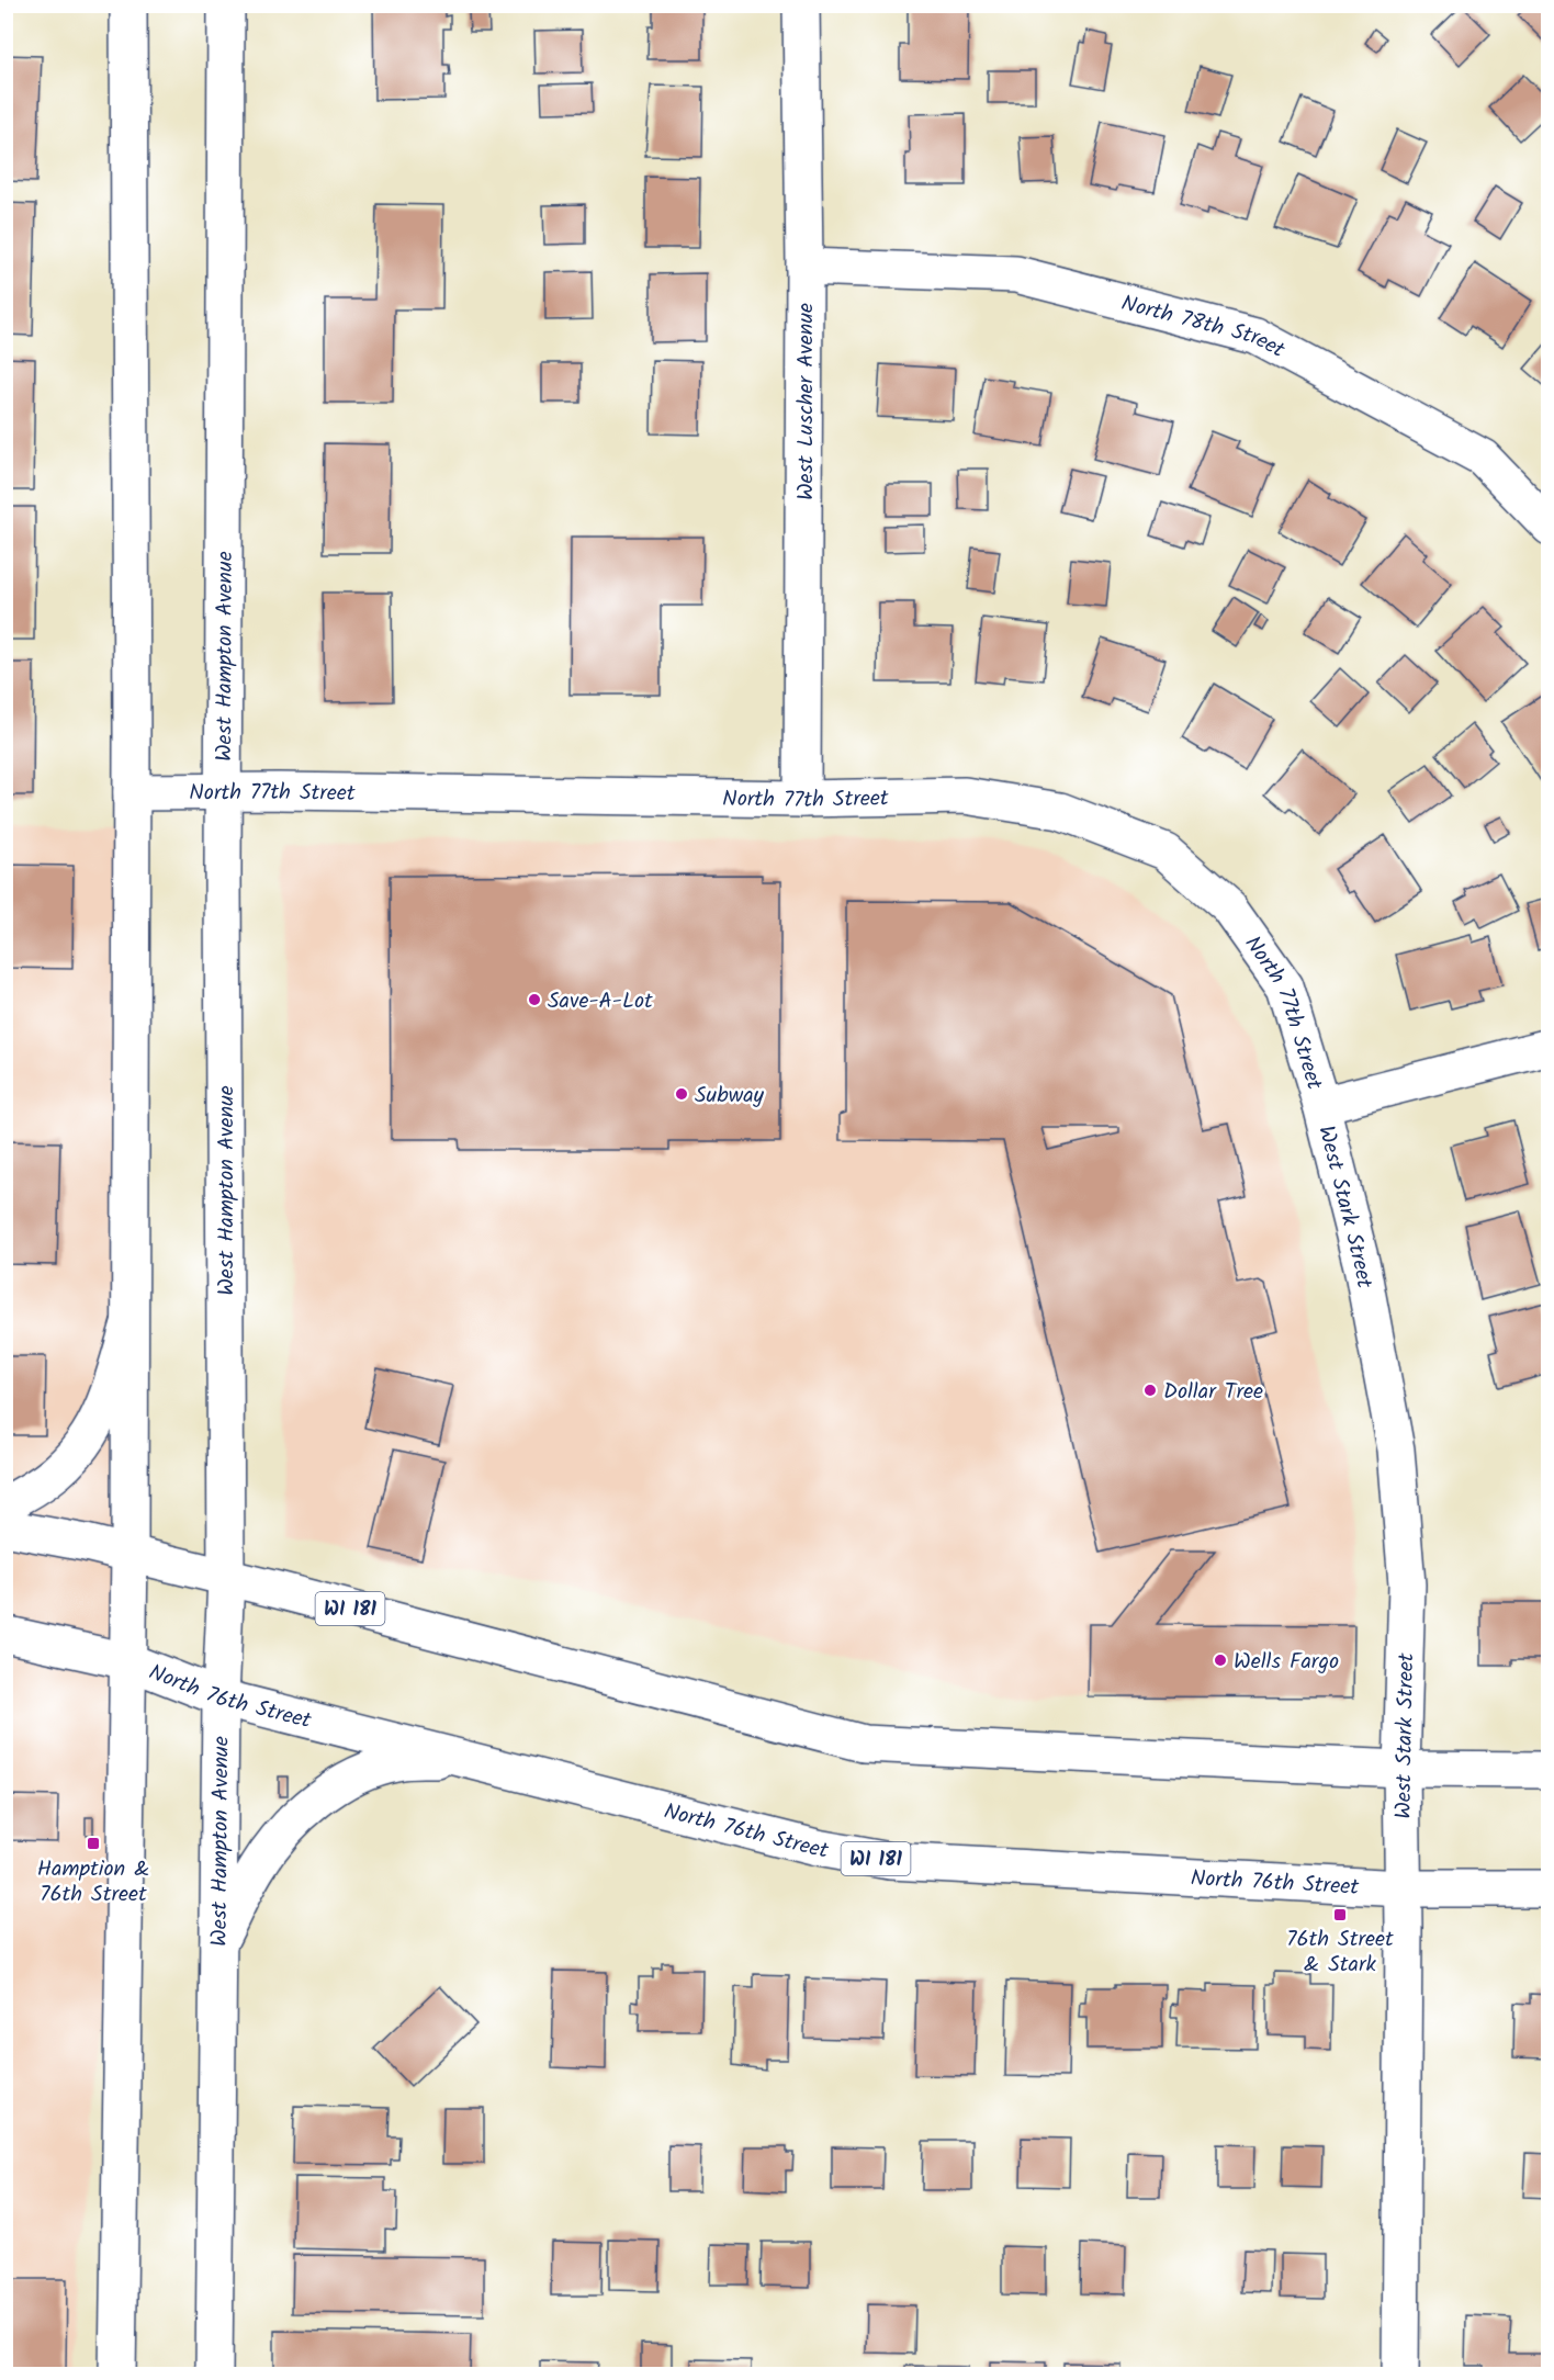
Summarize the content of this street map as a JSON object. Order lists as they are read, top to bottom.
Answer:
{
  "streets": {
    "main road": [
      "North 78th Street",
      "West Luscher Avenue",
      "West Hampton Avenue",
      "North 77th Street",
      "West Stark Street",
      "WI 181",
      "North 76th Street"
    ]
  },
  "crossings": [
    ["North 78th Street", "West Luscher Avenue"],
    ["West Luscher Avenue", "North 77th Street"],
    ["West Hampton Avenue", "North 77th Street"],
    ["West Hampton Avenue", "WI 181"],
    ["West Hampton Avenue", "North 76th Street"],
    ["North 77th Street", "West Stark Street"],
    ["West Stark Street", "WI 181"],
    ["West Stark Street", "North 76th Street"]
  ],
  "places": {
    "other": [
      "Save-A-Lot",
      "Subway",
      "Dollar Tree",
      "Wells Fargo"
    ],
    "transit": ["Hamption & 76th Street", "76th Street & Stark"]
  }
}
